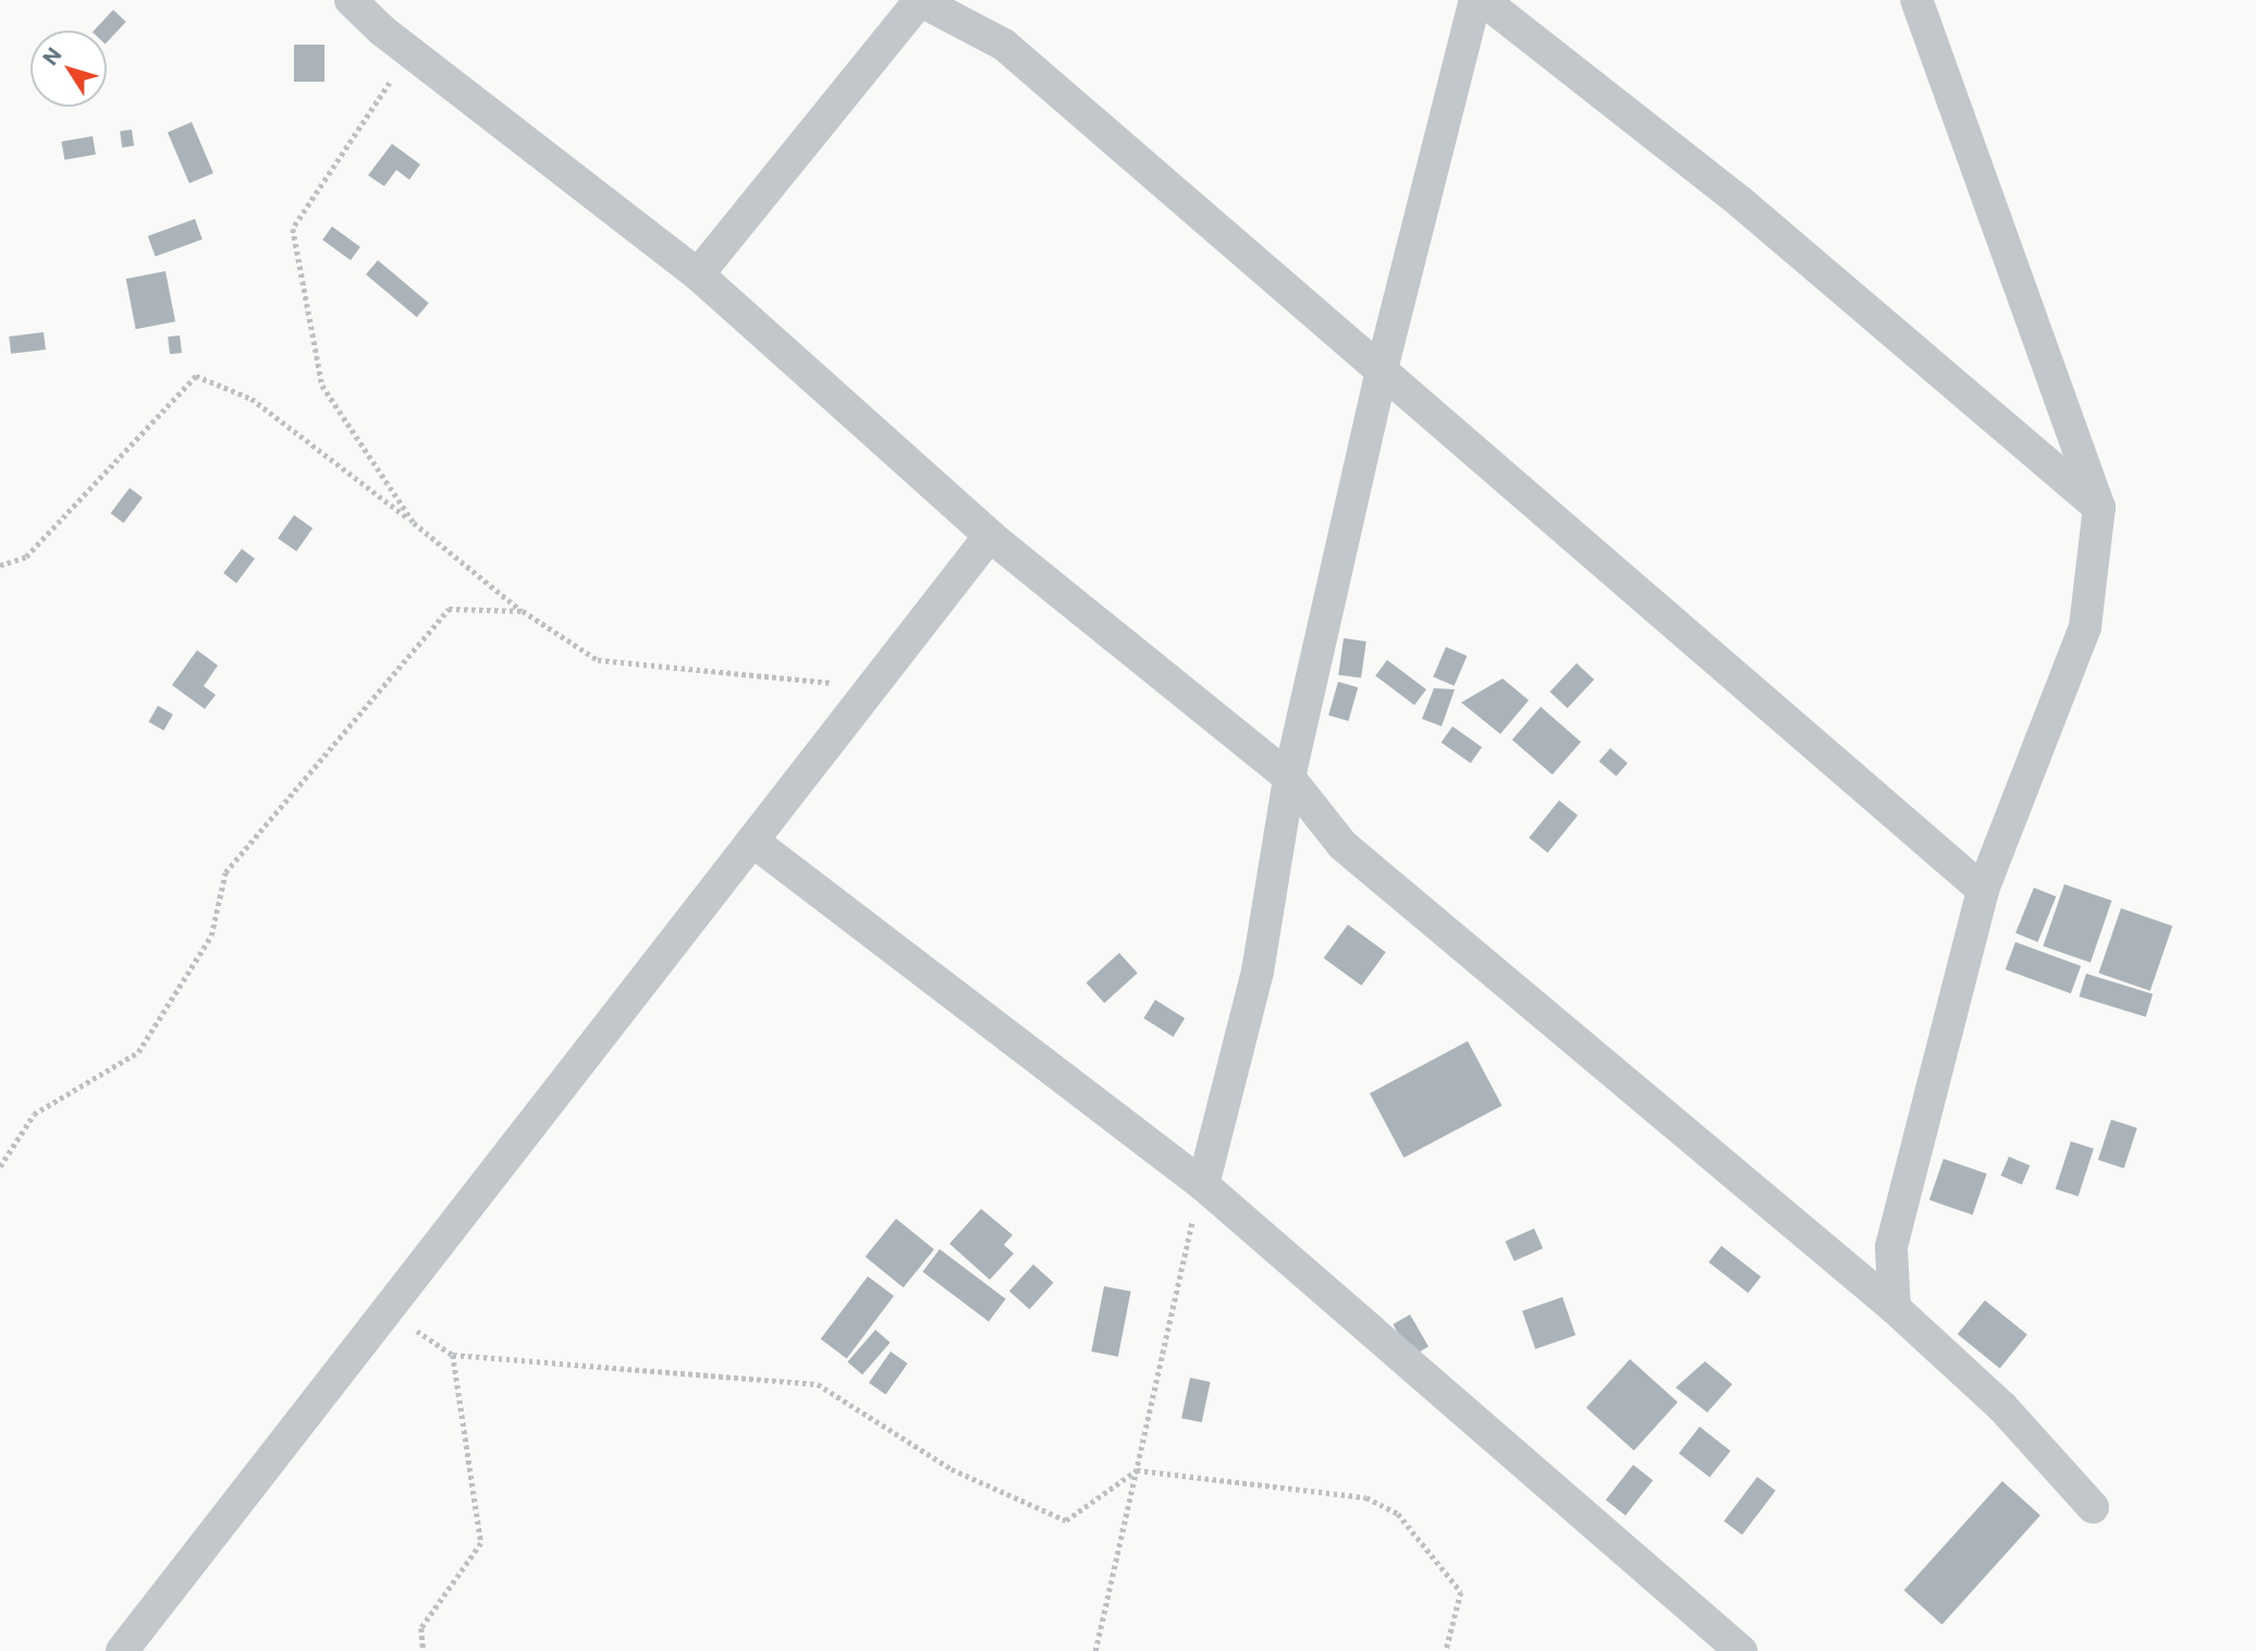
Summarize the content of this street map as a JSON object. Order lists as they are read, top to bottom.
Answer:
{
  "north": "top left"
}
